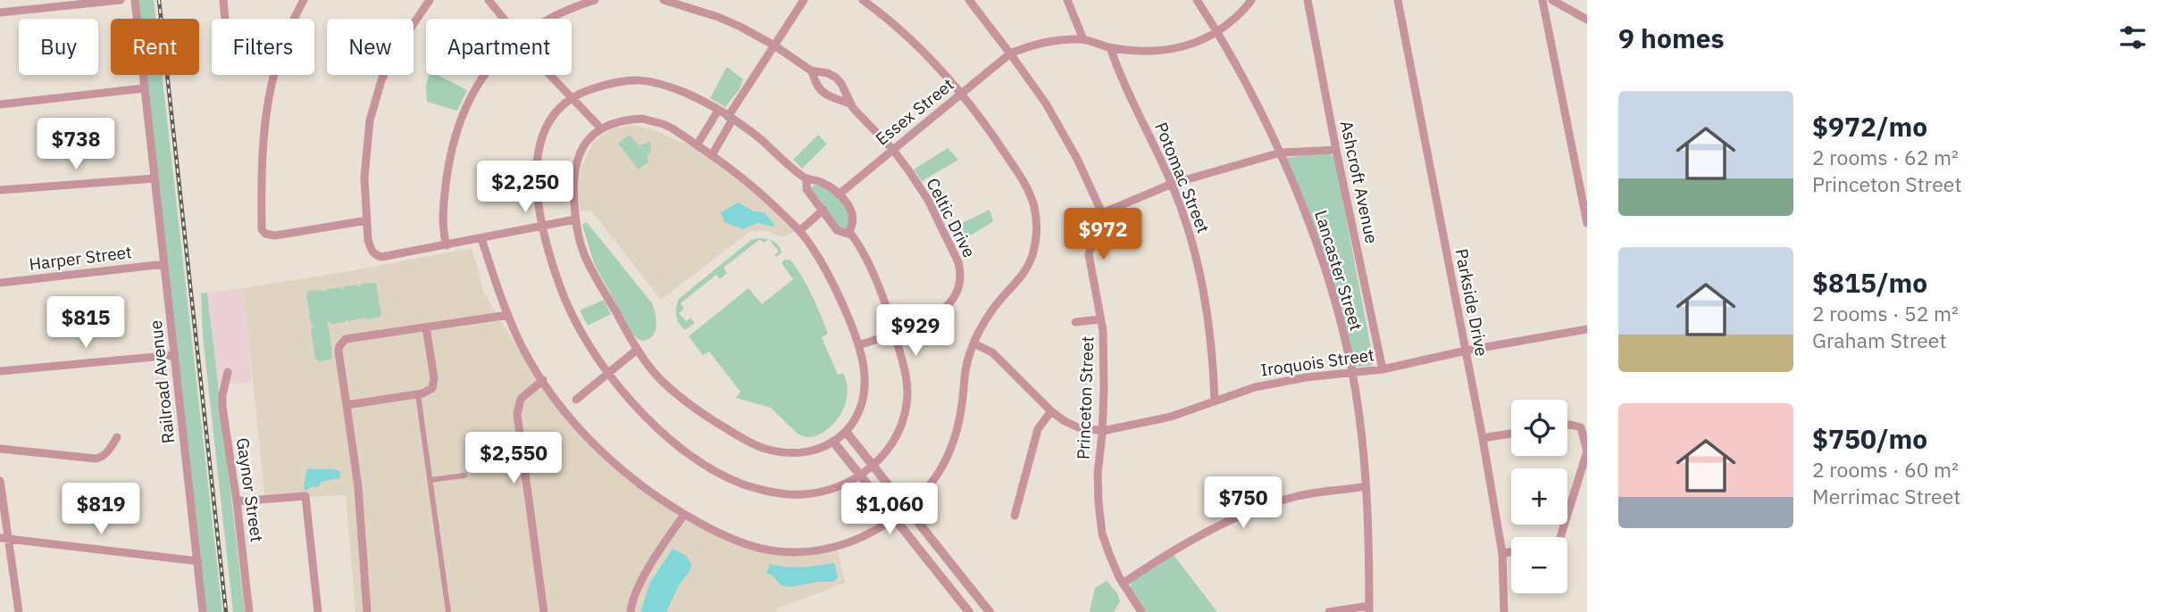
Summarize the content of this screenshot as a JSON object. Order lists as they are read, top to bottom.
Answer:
{
  "streets": {
    "street": [
      "Essex Street",
      "Potomac Street",
      "Ashcroft Avenue",
      "Celtic Drive",
      "Harper Street",
      "Lancaster Street",
      "Parkside Drive",
      "Iroquois Street",
      "Railroad Avenue",
      "Princeton Street",
      "Gaynor Street"
    ]
  },
  "crossings": [
    ["Essex Street", "Potomac Street"],
    ["Essex Street", "Celtic Drive"],
    ["Essex Street", "Lancaster Street"],
    ["Potomac Street", "Iroquois Street"],
    ["Ashcroft Avenue", "Iroquois Street"],
    ["Harper Street", "Railroad Avenue"],
    ["Lancaster Street", "Iroquois Street"],
    ["Parkside Drive", "Iroquois Street"],
    ["Iroquois Street", "Princeton Street"]
  ],
  "page": {
    "heading": "9 homes",
    "chip": [
      "Buy",
      "Rent",
      "Filters",
      "New",
      "Apartment"
    ],
    "list": [
      {
        "name": "$972/mo",
        "note": "2 rooms · 62 m² · Princeton Street"
      },
      {
        "name": "$815/mo",
        "note": "2 rooms · 52 m² · Graham Street"
      },
      {
        "name": "$750/mo",
        "note": "2 rooms · 60 m² · Merrimac Street"
      }
    ],
    "price": [
      "$738",
      "$2,250",
      "$972",
      "$815",
      "$929",
      "$2,550",
      "$750",
      "$819",
      "$1,060"
    ],
    "map_buttons": ["+", "−"]
  }
}
